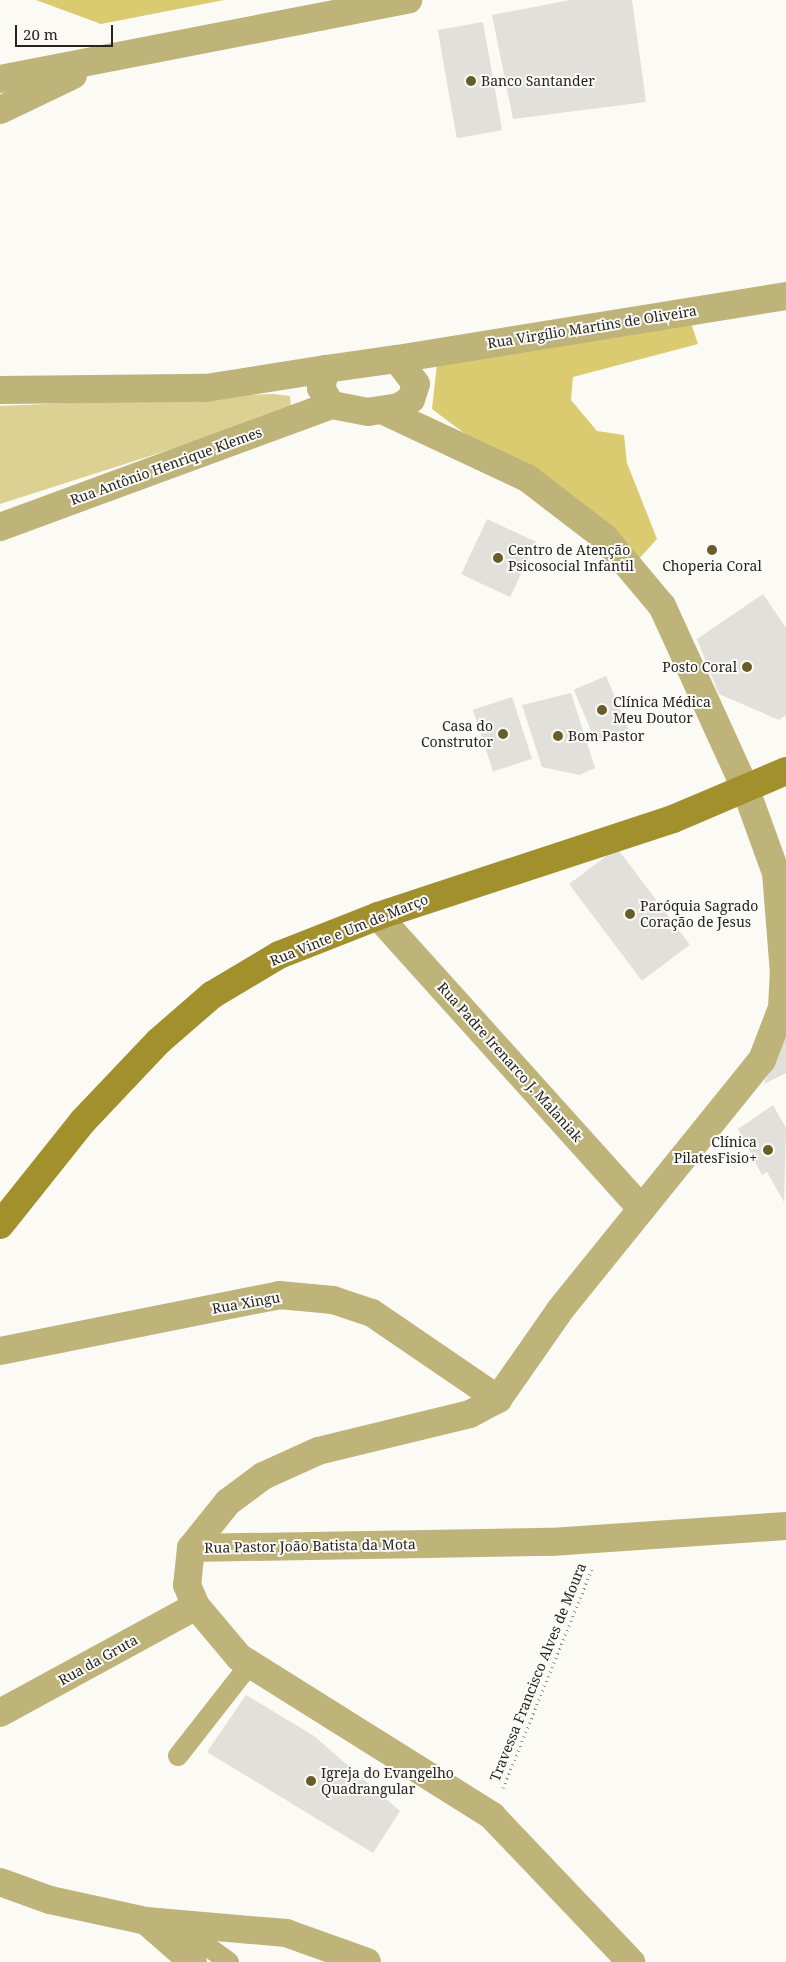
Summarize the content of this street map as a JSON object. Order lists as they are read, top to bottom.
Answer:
{
  "streets": {
    "main road": ["Rua Vinte e Um de Março"],
    "street": [
      "Rua Virgílio Martins de Oliveira",
      "Rua Antônio Henrique Klemes",
      "Rua Padre Irenarco J. Malaniak",
      "Rua Xingu",
      "Rua Pastor João Batista da Mota",
      "Rua da Gruta"
    ],
    "path": ["Travessa Francisco Alves de Moura"]
  },
  "crossings": [
    ["Rua Vinte e Um de Março", "Rua Padre Irenarco J. Malaniak"],
    ["Rua Pastor João Batista da Mota", "Rua da Gruta"],
    ["Rua Pastor João Batista da Mota", "Travessa Francisco Alves de Moura"]
  ],
  "places": [
    "Banco Santander",
    "Choperia Coral",
    "Centro de Atenção Psicosocial Infantil",
    "Posto Coral",
    "Clínica Médica Meu Doutor",
    "Casa do Construtor",
    "Bom Pastor",
    "Paróquia Sagrado Coração de Jesus",
    "Clínica PilatesFisio+",
    "Igreja do Evangelho Quadrangular"
  ],
  "scale_bar": "20 m"
}
